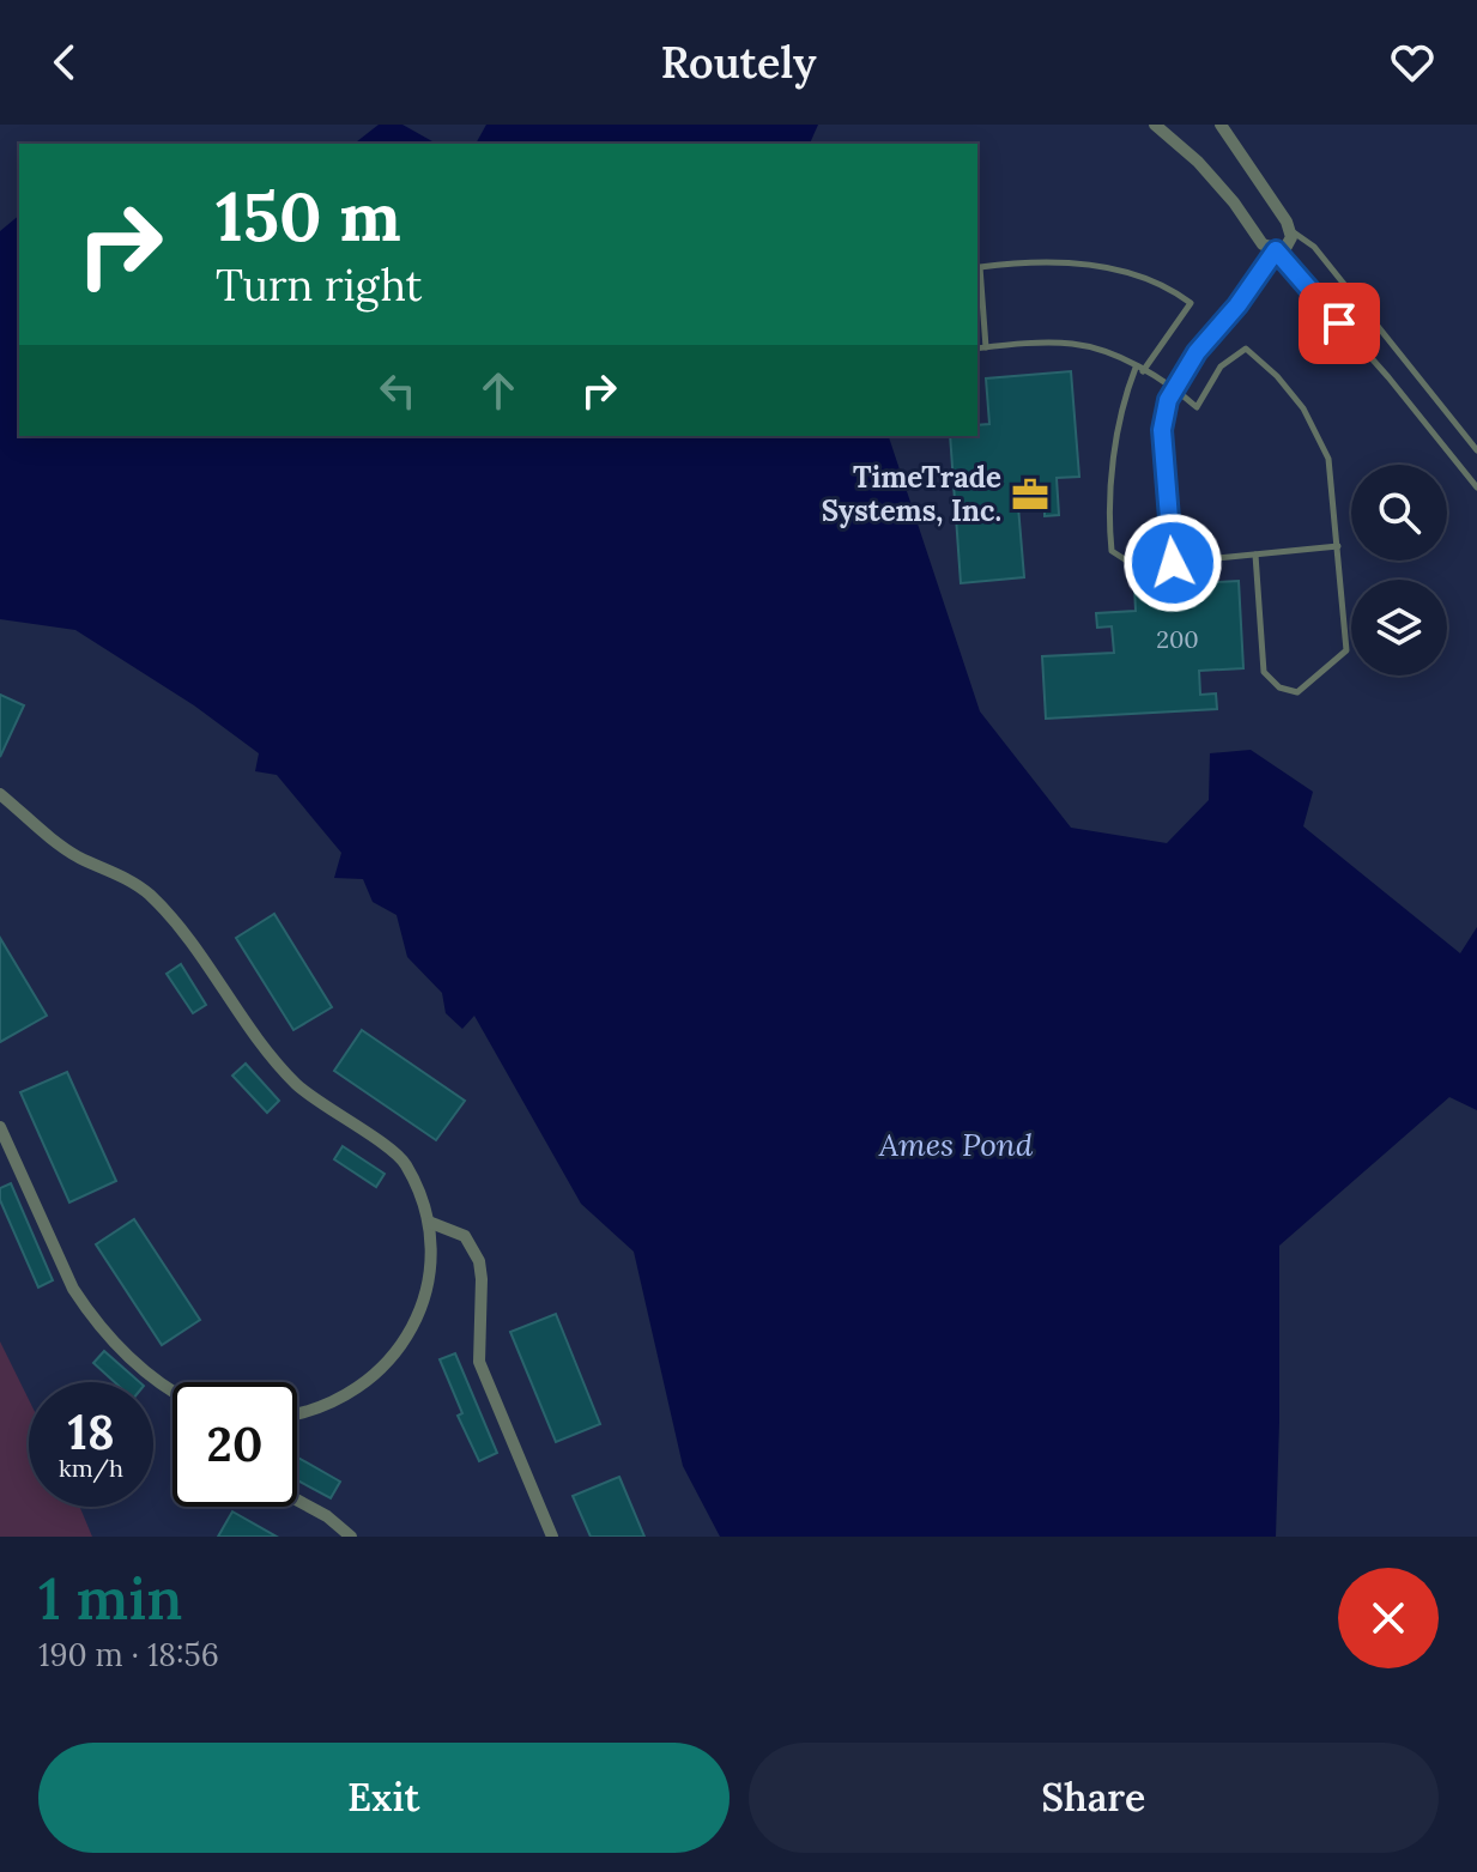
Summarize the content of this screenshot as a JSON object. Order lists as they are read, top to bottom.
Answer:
{
  "water": ["Ames Pond"],
  "places": {
    "office": ["TimeTrade Systems, Inc."]
  },
  "house_numbers": ["200"],
  "page": {
    "header": "Routely",
    "turn": ["150 m", "Turn right"],
    "speed": "18 km/h",
    "limit": "20",
    "heading": ["1 min", "190 m · 18:56"],
    "buttons": ["Exit", "Share"]
  }
}
